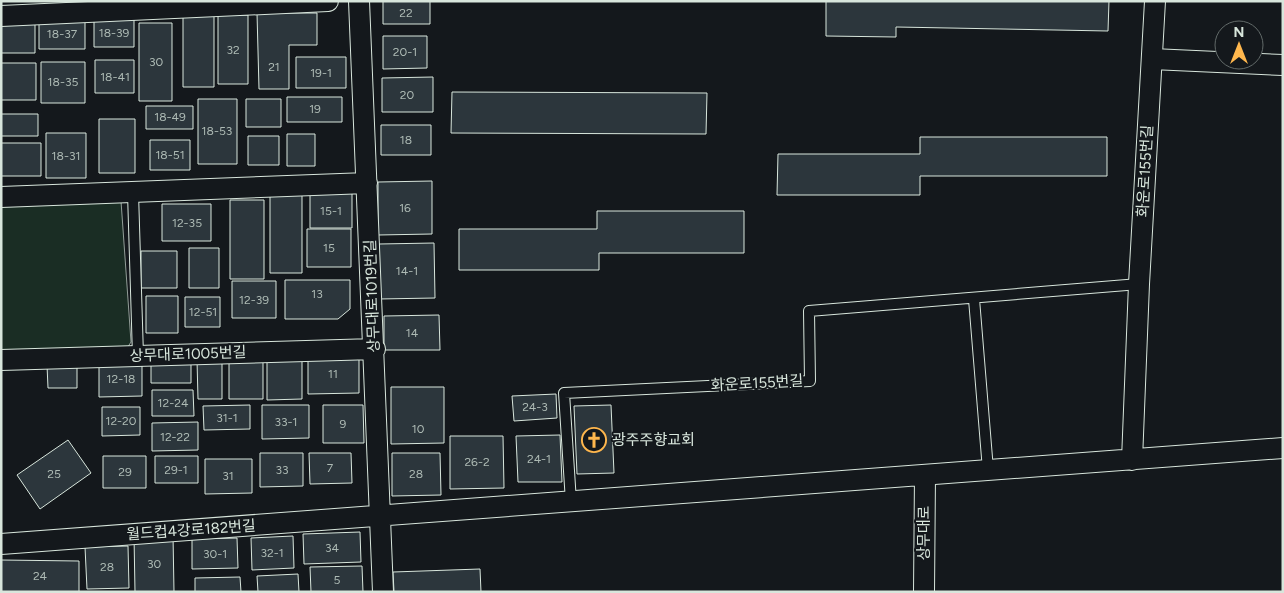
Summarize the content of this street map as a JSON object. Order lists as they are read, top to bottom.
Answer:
{
  "streets": {
    "street": [
      "화운로155번길",
      "상무대로1019번길",
      "상무대로1005번길",
      "월드컵4강로182번길",
      "상무대로"
    ]
  },
  "crossings": [
    ["상무대로1019번길", "상무대로1005번길"],
    ["상무대로1019번길", "월드컵4강로182번길"]
  ],
  "places": {
    "church": ["광주주향교회"]
  },
  "house_numbers": [
    "22",
    "18-39",
    "18-37",
    "32",
    "20-1",
    "30",
    "21",
    "19-1",
    "18-41",
    "18-35",
    "20",
    "19",
    "18-49",
    "18-53",
    "18",
    "18-51",
    "18-31",
    "16",
    "15-1",
    "12-35",
    "15",
    "14-1",
    "13",
    "12-39",
    "12-51",
    "14",
    "11",
    "12-18",
    "12-24",
    "24-3",
    "31-1",
    "12-20",
    "33-1",
    "9",
    "10",
    "12-22",
    "24-1",
    "26-2",
    "7",
    "29-1",
    "33",
    "29",
    "25",
    "28",
    "31",
    "34",
    "32-1",
    "30-1",
    "30",
    "28",
    "24",
    "5"
  ],
  "north": "top"
}
